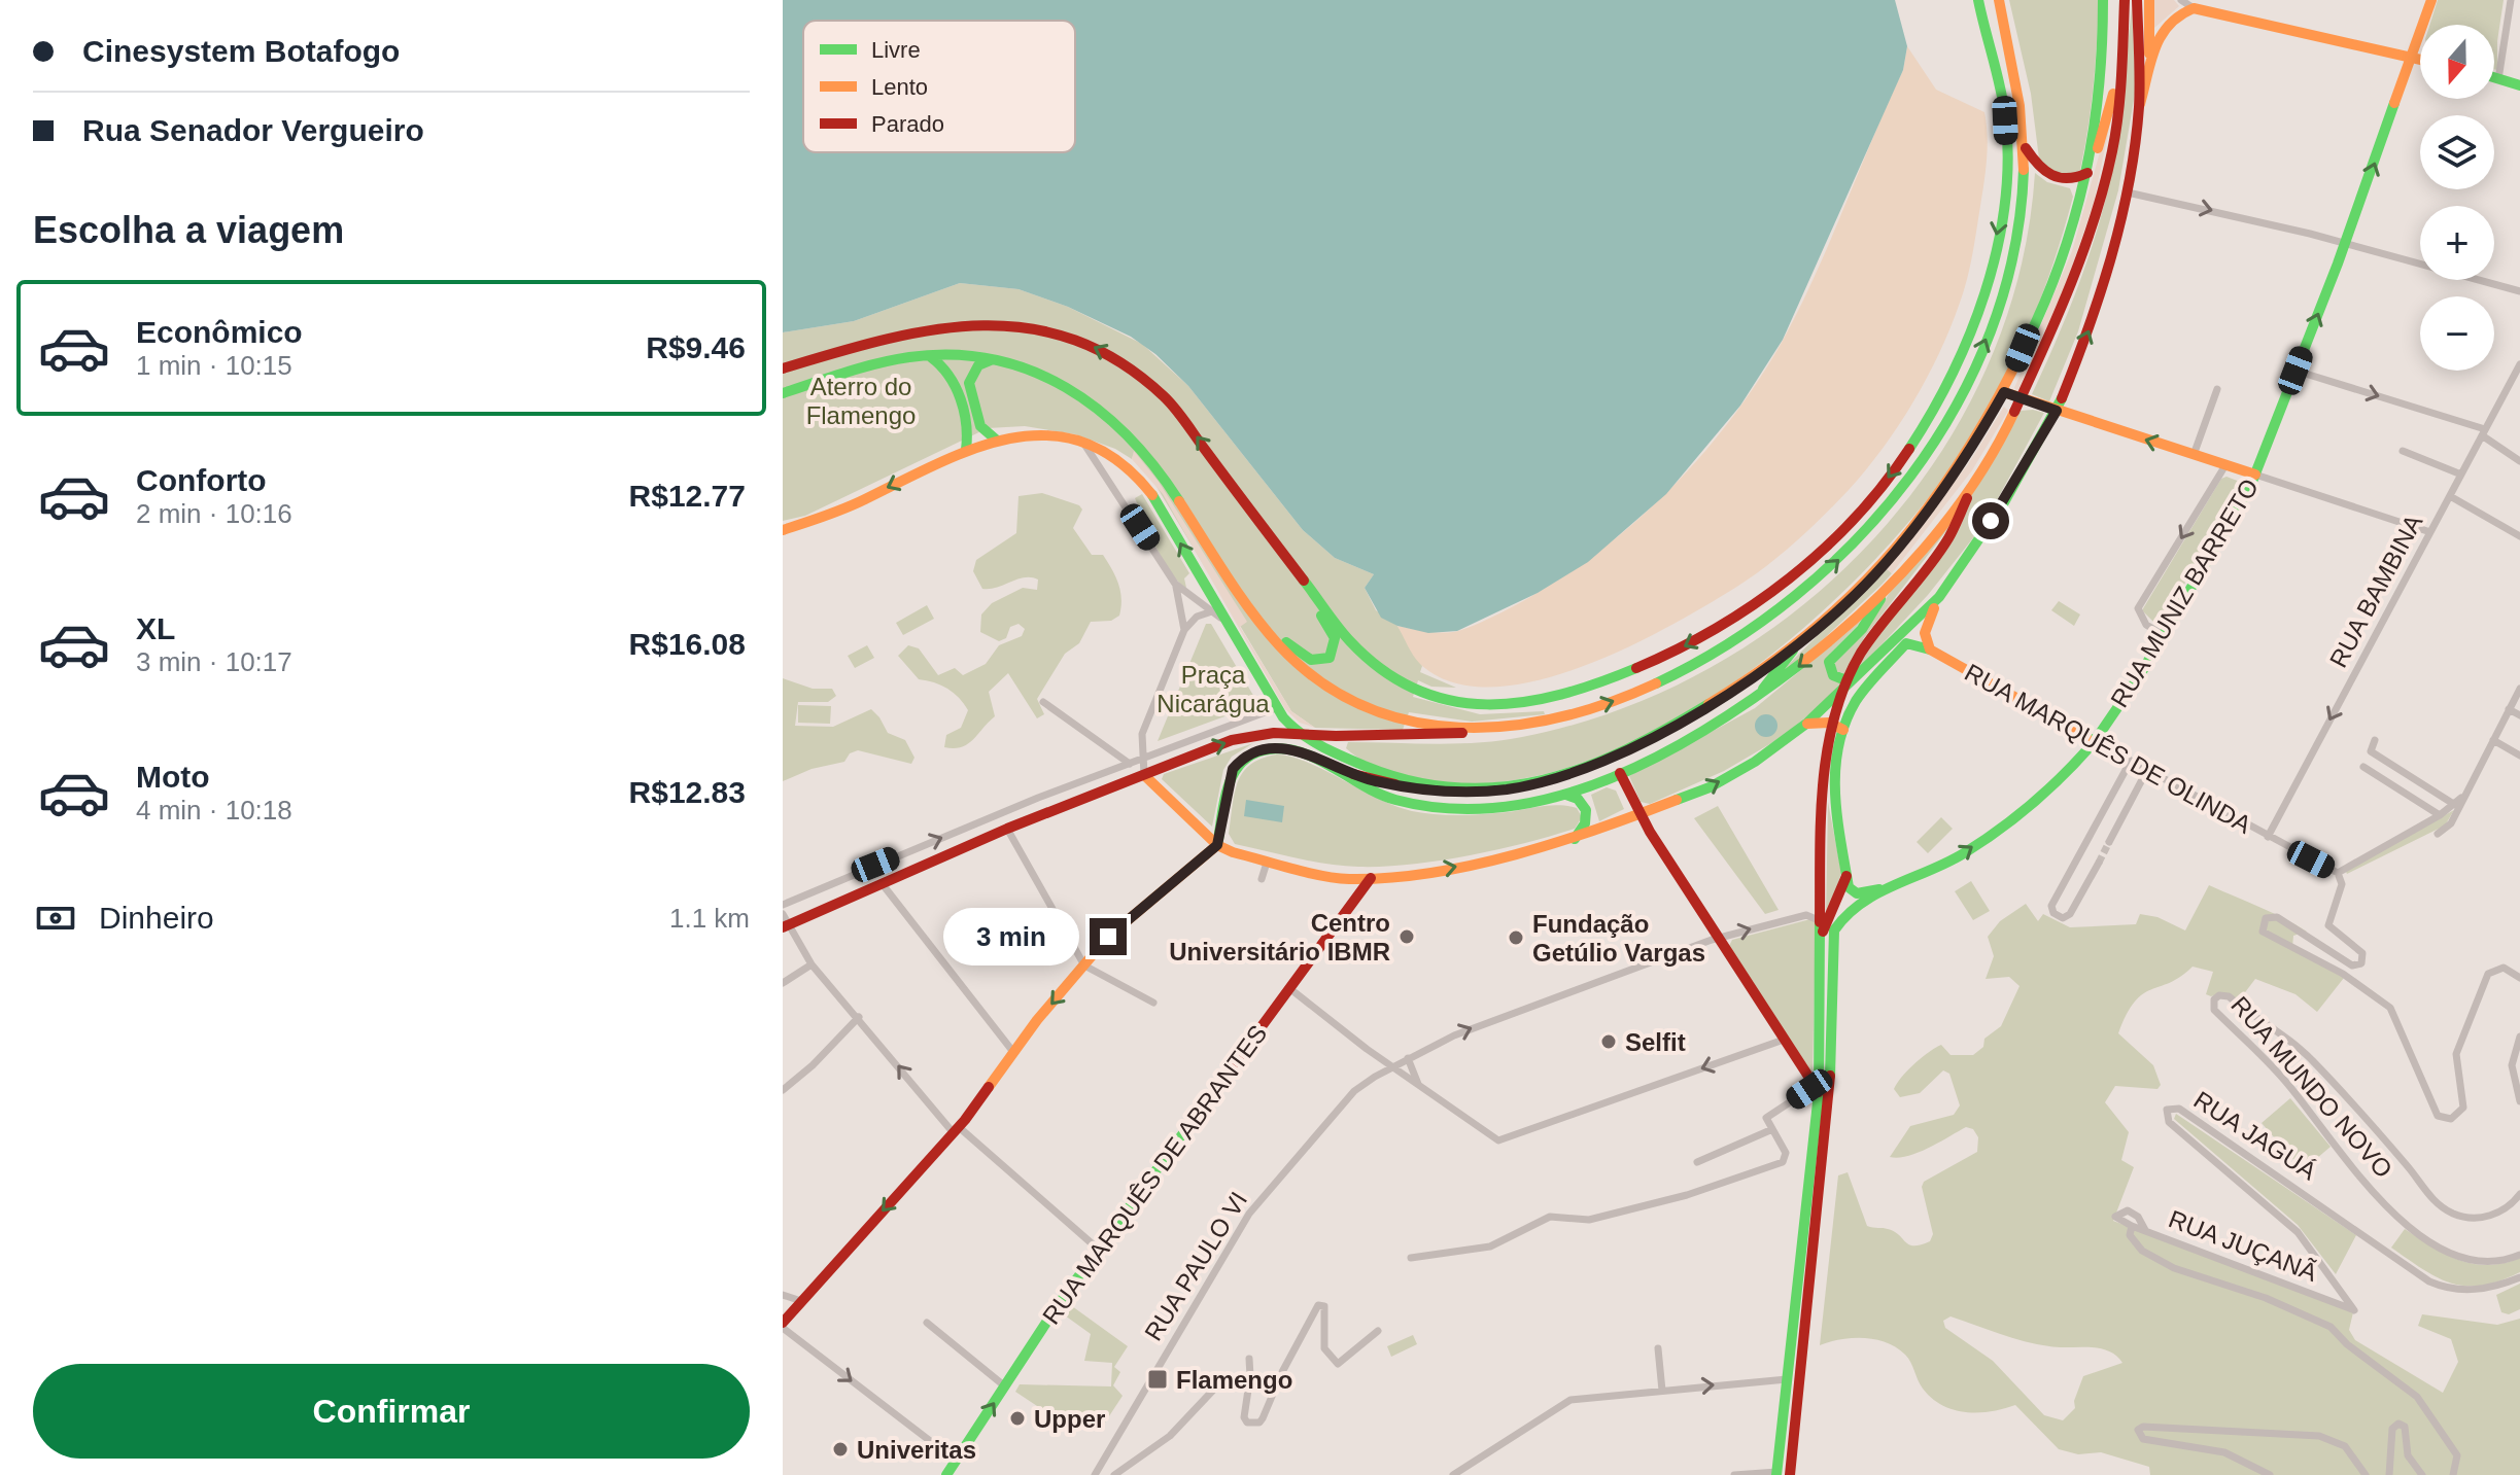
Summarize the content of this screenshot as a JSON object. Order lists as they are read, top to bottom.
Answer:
{
  "streets": {
    "main road": ["RUA MUNIZ BARRETO", "RUA MARQUÊS DE OLINDA", "RUA MARQUÊS DE ABRANTES"],
    "street": [
      "RUA BAMBINA",
      "RUA MUNDO NOVO",
      "RUA JAGUÁ",
      "RUA JUÇANÃ",
      "RUA PAULO VI"
    ]
  },
  "crossings": [
    ["RUA BAMBINA", "RUA MARQUÊS DE OLINDA"],
    ["RUA MUNIZ BARRETO", "RUA MARQUÊS DE OLINDA"],
    ["RUA JAGUÁ", "RUA JUÇANÃ"]
  ],
  "one_way": ["RUA BAMBINA", "RUA MUNIZ BARRETO", "RUA PAULO VI"],
  "parks": ["Aterro do Flamengo", "Praça Nicarágua"],
  "places": {
    "other": [
      "Centro Universitário IBMR",
      "Fundação Getúlio Vargas",
      "Selfit",
      "Upper",
      "Univeritas"
    ],
    "transit": ["Flamengo"]
  },
  "legend": ["Livre", "Lento", "Parado"],
  "north": "bottom",
  "page": {
    "banner": ["Cinesystem Botafogo", "Rua Senador Vergueiro"],
    "map_buttons": ["+", "−"],
    "heading": "Escolha a viagem",
    "list": [
      {
        "name": "Econômico",
        "note": "1 min · 10:15",
        "value": "R$9.46"
      },
      {
        "name": "Conforto",
        "note": "2 min · 10:16",
        "value": "R$12.77"
      },
      {
        "name": "XL",
        "note": "3 min · 10:17",
        "value": "R$16.08"
      },
      {
        "name": "Moto",
        "note": "4 min · 10:18",
        "value": "R$12.83"
      }
    ],
    "pay": ["Dinheiro", "1.1 km"],
    "bubble": "3 min",
    "buttons": "Confirmar"
  }
}
